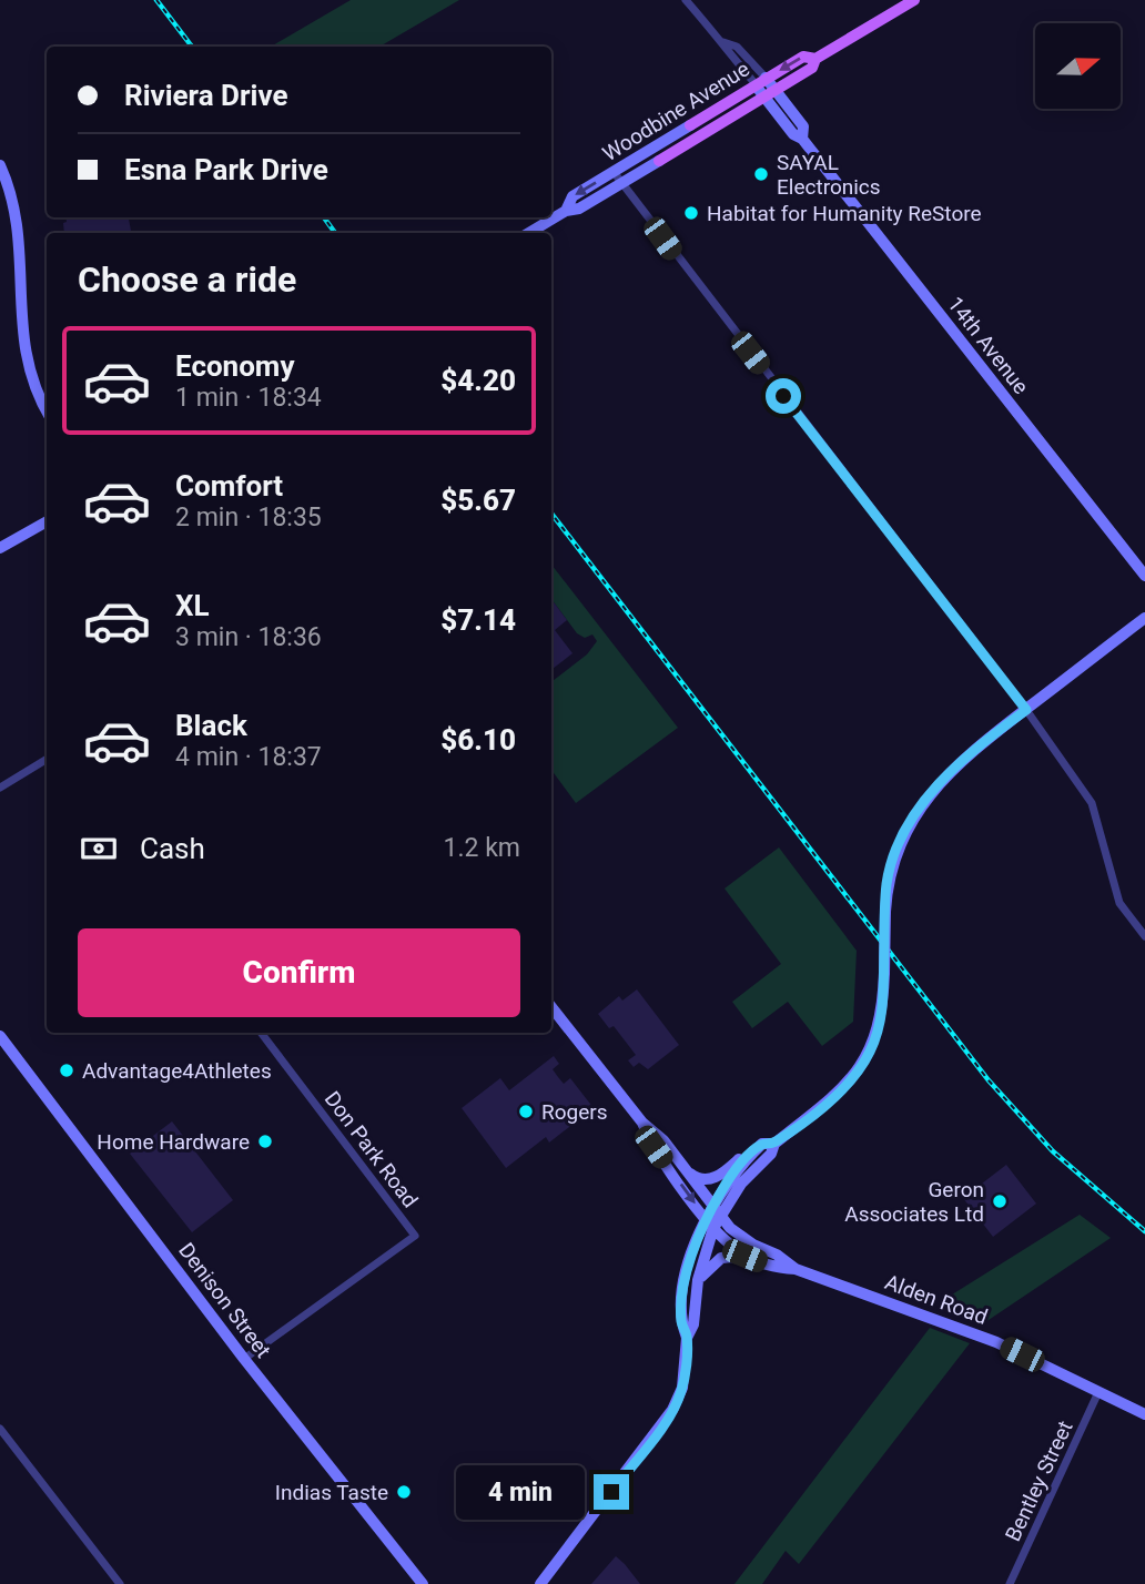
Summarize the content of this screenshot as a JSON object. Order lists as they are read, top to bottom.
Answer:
{
  "streets": {
    "main road": [
      "Woodbine Avenue",
      "14th Avenue",
      "Alden Road",
      "Denison Street"
    ],
    "street": ["Don Park Road", "Bentley Street"]
  },
  "crossings": [
    ["Woodbine Avenue", "14th Avenue"],
    ["Don Park Road", "Denison Street"],
    ["Alden Road", "Bentley Street"]
  ],
  "places": [
    "SAYAL Electronics",
    "Habitat for Humanity ReStore",
    "Advantage4Athletes",
    "Rogers",
    "Home Hardware",
    "Geron Associates Ltd",
    "Indias Taste"
  ],
  "north": "right",
  "page": {
    "banner": ["Riviera Drive", "Esna Park Drive"],
    "heading": "Choose a ride",
    "list": [
      {
        "name": "Economy",
        "note": "1 min · 18:34",
        "value": "$4.20"
      },
      {
        "name": "Comfort",
        "note": "2 min · 18:35",
        "value": "$5.67"
      },
      {
        "name": "XL",
        "note": "3 min · 18:36",
        "value": "$7.14"
      },
      {
        "name": "Black",
        "note": "4 min · 18:37",
        "value": "$6.10"
      }
    ],
    "pay": ["Cash", "1.2 km"],
    "buttons": "Confirm",
    "bubble": "4 min"
  }
}
